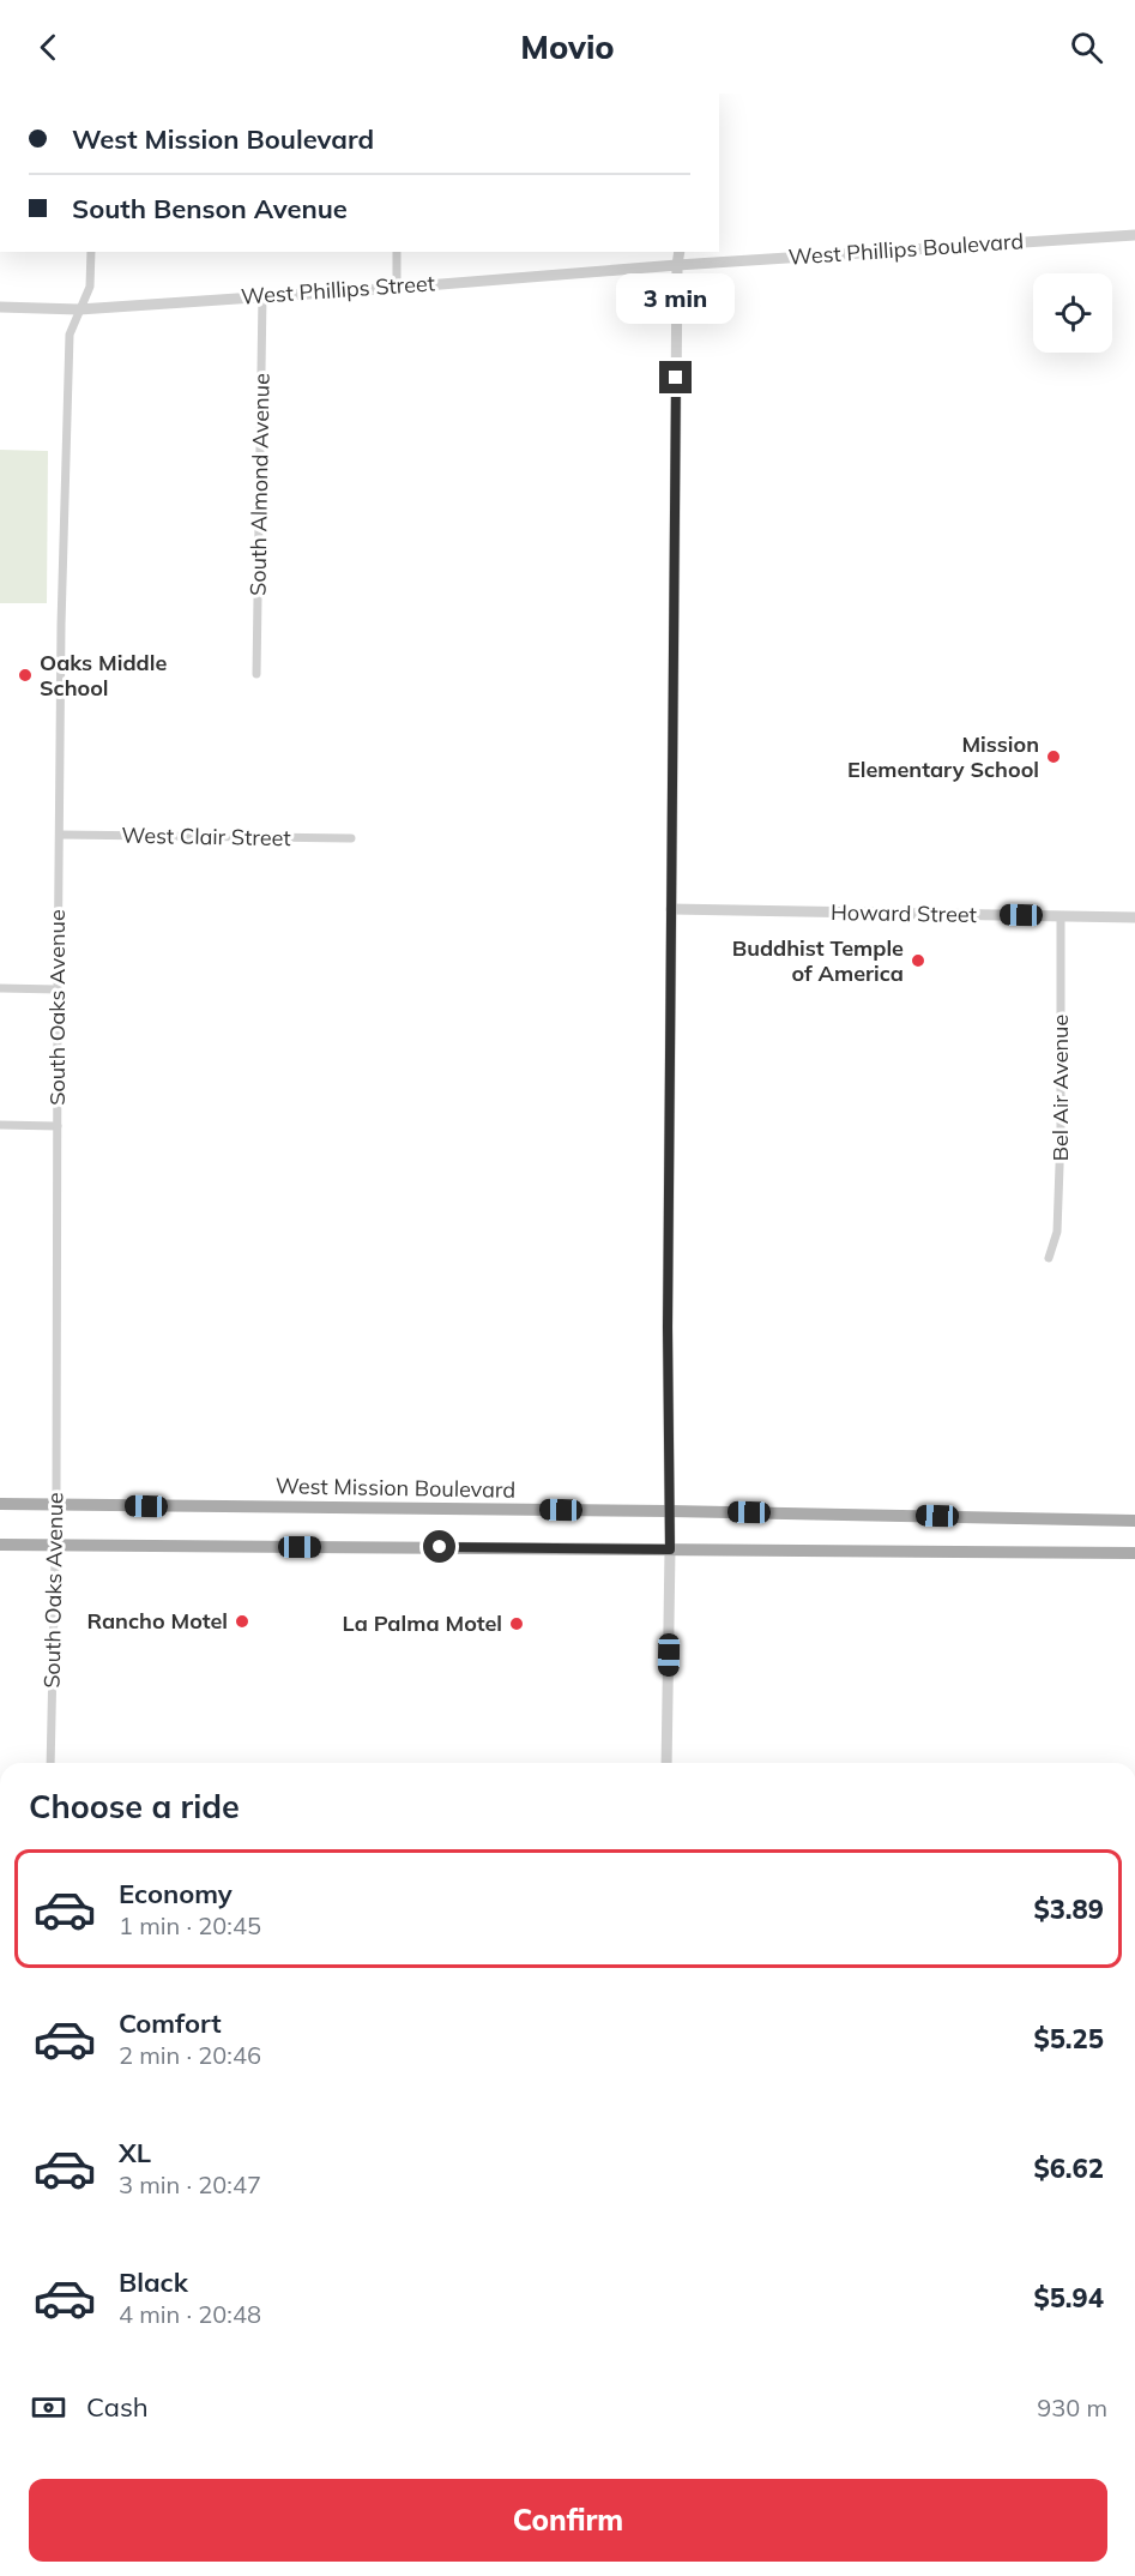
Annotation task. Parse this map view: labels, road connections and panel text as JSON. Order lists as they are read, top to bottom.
{
  "streets": {
    "main road": ["West Mission Boulevard"],
    "street": [
      "West Phillips Boulevard",
      "West Phillips Street",
      "South Almond Avenue",
      "West Clair Street",
      "Howard Street",
      "South Oaks Avenue",
      "Bel Air Avenue"
    ]
  },
  "crossings": [
    ["West Phillips Boulevard", "West Phillips Street"],
    ["West Phillips Street", "South Almond Avenue"],
    ["West Phillips Street", "South Oaks Avenue"],
    ["West Clair Street", "South Oaks Avenue"],
    ["Howard Street", "Bel Air Avenue"],
    ["South Oaks Avenue", "West Mission Boulevard"]
  ],
  "places": [
    "Oaks Middle School",
    "Mission Elementary School",
    "Buddhist Temple of America",
    "Rancho Motel",
    "La Palma Motel"
  ],
  "page": {
    "header": "Movio",
    "banner": ["West Mission Boulevard", "South Benson Avenue"],
    "bubble": "3 min",
    "heading": "Choose a ride",
    "list": [
      {
        "name": "Economy",
        "note": "1 min · 20:45",
        "value": "$3.89"
      },
      {
        "name": "Comfort",
        "note": "2 min · 20:46",
        "value": "$5.25"
      },
      {
        "name": "XL",
        "note": "3 min · 20:47",
        "value": "$6.62"
      },
      {
        "name": "Black",
        "note": "4 min · 20:48",
        "value": "$5.94"
      }
    ],
    "pay": ["Cash", "930 m"],
    "buttons": "Confirm"
  }
}
